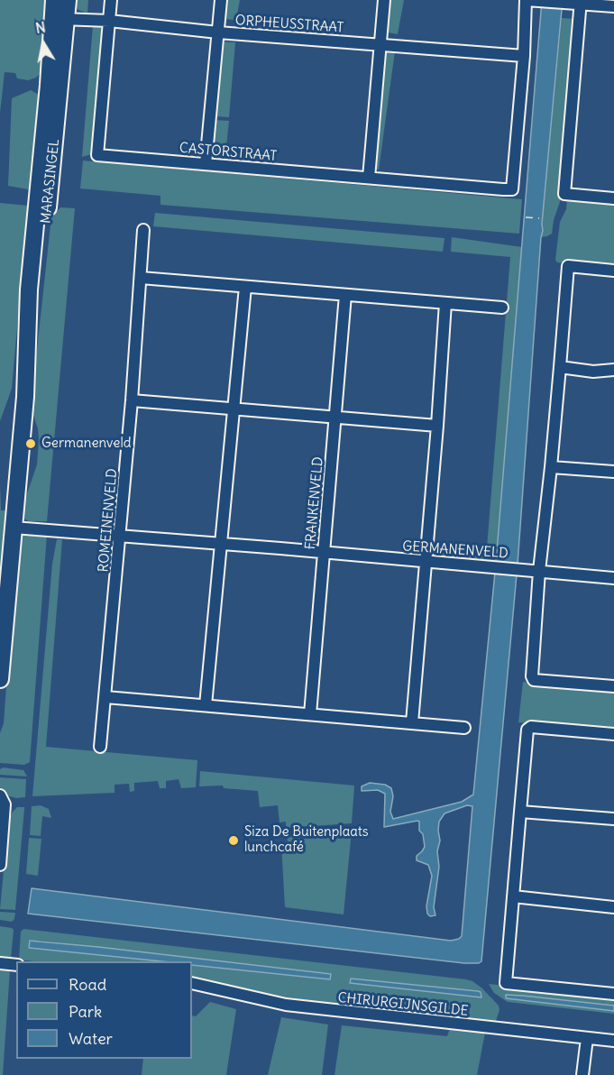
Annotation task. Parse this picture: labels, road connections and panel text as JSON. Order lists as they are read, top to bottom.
{
  "streets": {
    "street": [
      "ORPHEUSSTRAAT",
      "CASTORSTRAAT",
      "MARASINGEL",
      "FRANKENVELD",
      "ROMEINENVELD",
      "GERMANENVELD",
      "CHIRURGIJNSGILDE"
    ]
  },
  "crossings": [
    ["ORPHEUSSTRAAT", "CASTORSTRAAT"],
    ["ORPHEUSSTRAAT", "MARASINGEL"],
    ["MARASINGEL", "GERMANENVELD"],
    ["FRANKENVELD", "GERMANENVELD"],
    ["ROMEINENVELD", "GERMANENVELD"]
  ],
  "places": ["Germanenveld", "Siza De Buitenplaats lunchcafé"],
  "legend": ["Road", "Park", "Water"],
  "north": "top"
}
